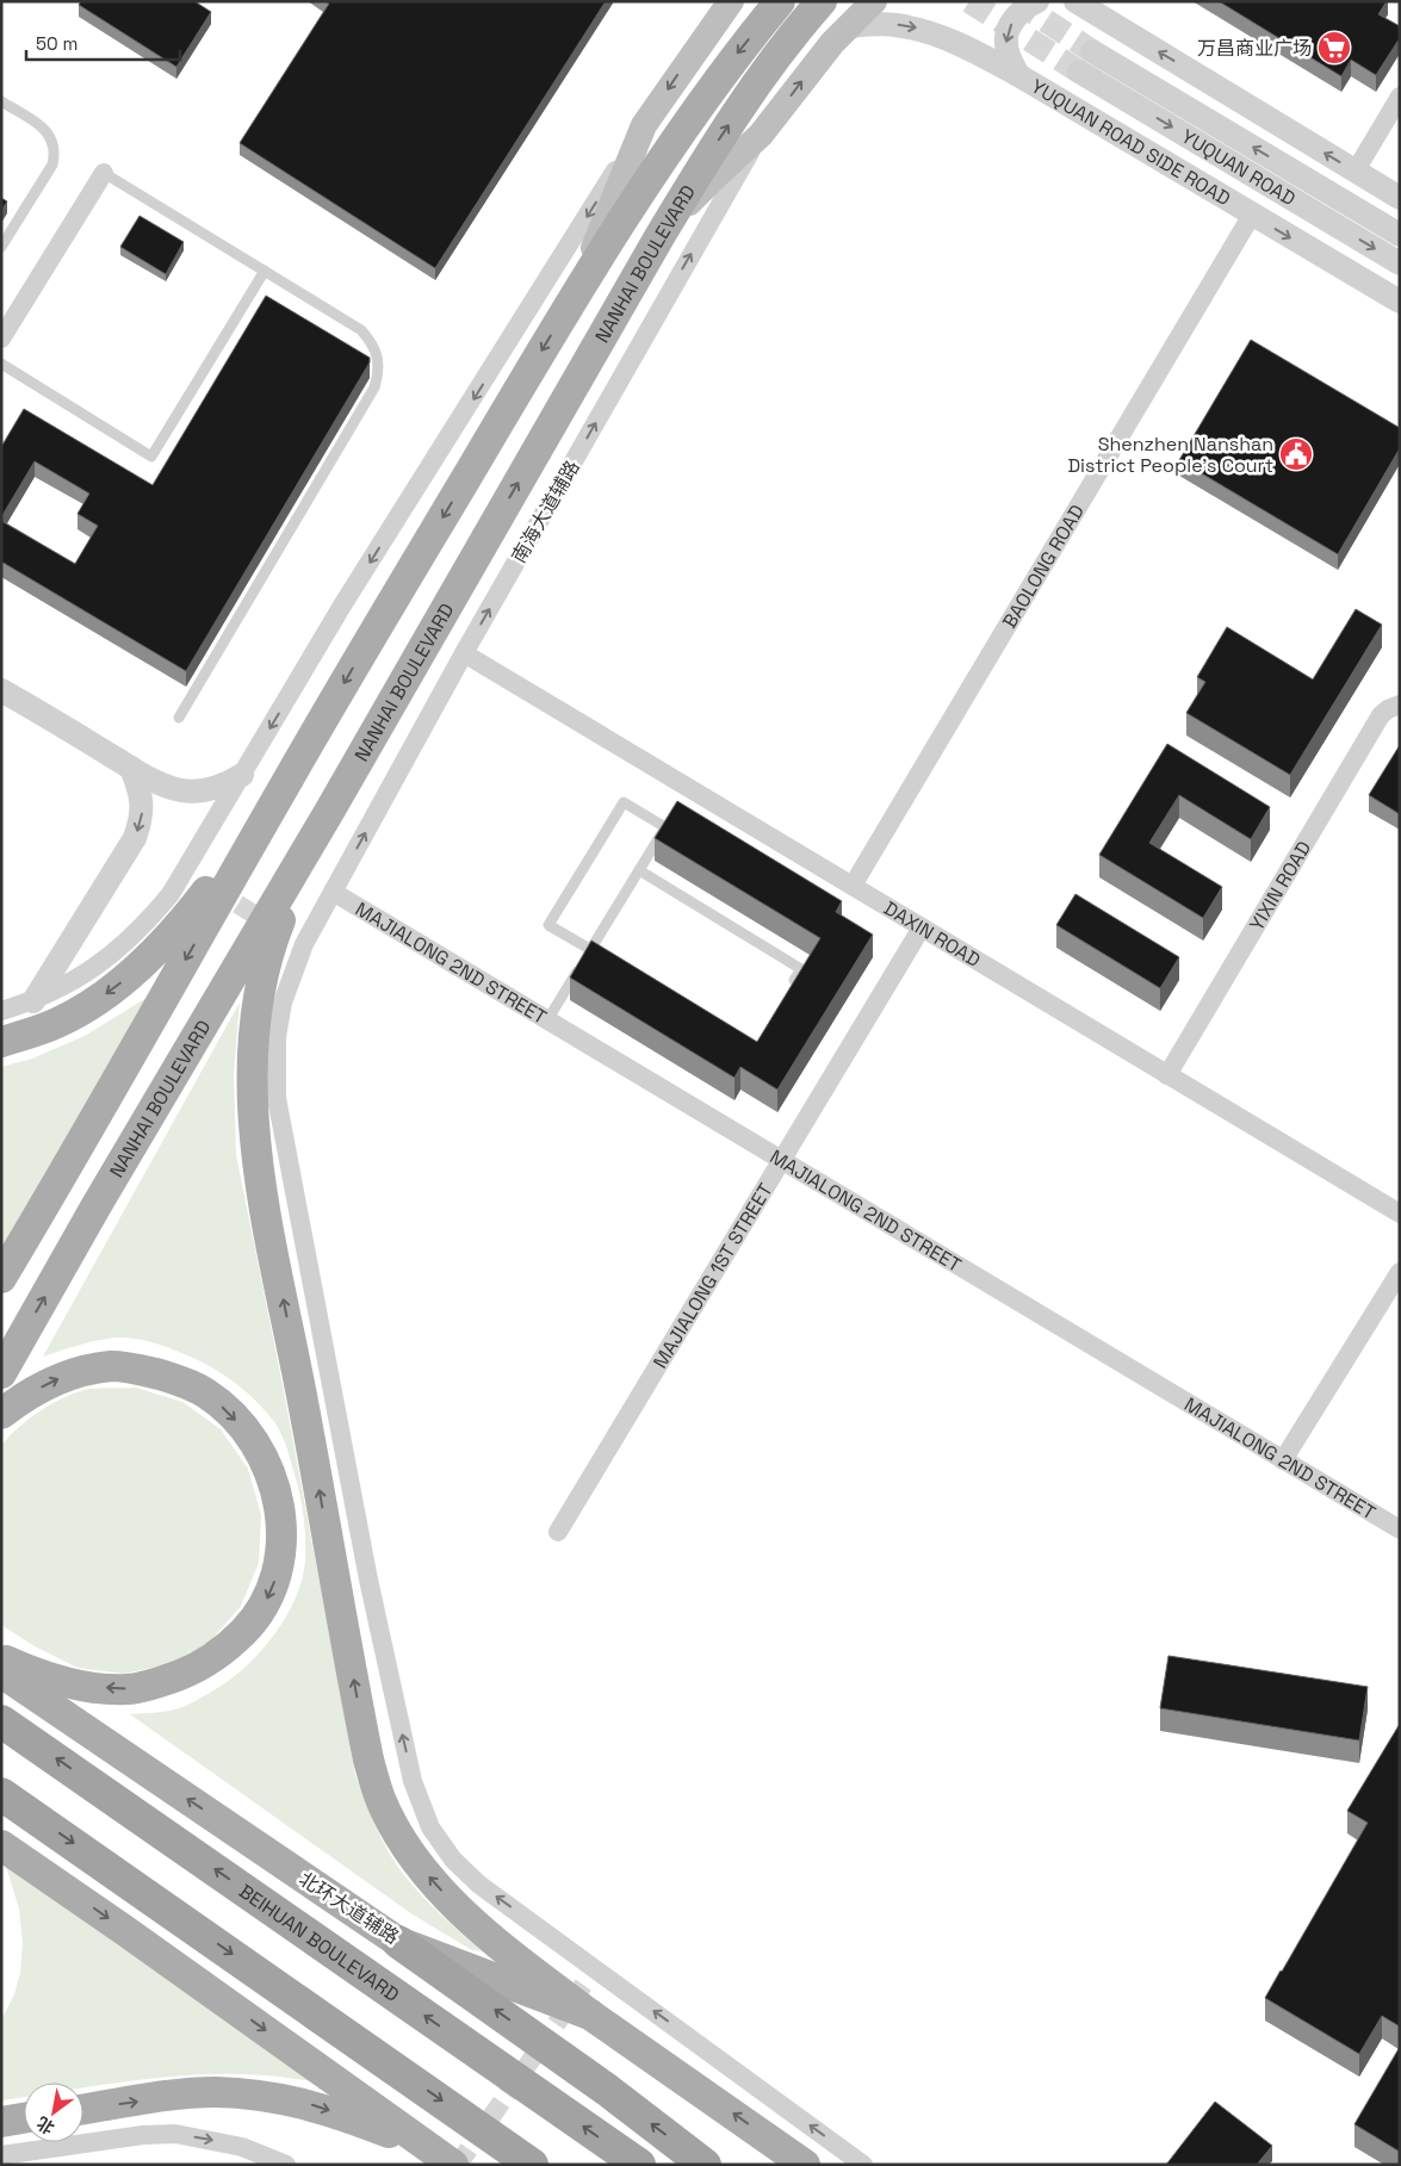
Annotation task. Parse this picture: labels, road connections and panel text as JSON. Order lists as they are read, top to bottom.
{
  "streets": {
    "highway": ["BEIHUAN BOULEVARD"],
    "main road": ["NANHAI BOULEVARD", "北环大道辅路"],
    "street": [
      "YUQUAN ROAD SIDE ROAD",
      "YUQUAN ROAD",
      "南海大道辅路",
      "BAOLONG ROAD",
      "YIXIN ROAD",
      "DAXIN ROAD",
      "MAJIALONG 2ND STREET",
      "MAJIALONG 1ST STREET"
    ]
  },
  "crossings": [
    ["YUQUAN ROAD SIDE ROAD", "BAOLONG ROAD"],
    ["南海大道辅路", "DAXIN ROAD"],
    ["南海大道辅路", "MAJIALONG 2ND STREET"],
    ["BAOLONG ROAD", "DAXIN ROAD"],
    ["YIXIN ROAD", "DAXIN ROAD"],
    ["DAXIN ROAD", "MAJIALONG 1ST STREET"],
    ["MAJIALONG 2ND STREET", "MAJIALONG 1ST STREET"]
  ],
  "one_way": ["南海大道辅路"],
  "places": {
    "supermarket": ["万昌商业广场"],
    "public building": ["Shenzhen Nanshan District People's Court"]
  },
  "scale_bar": "50 m",
  "north": "bottom left"
}
